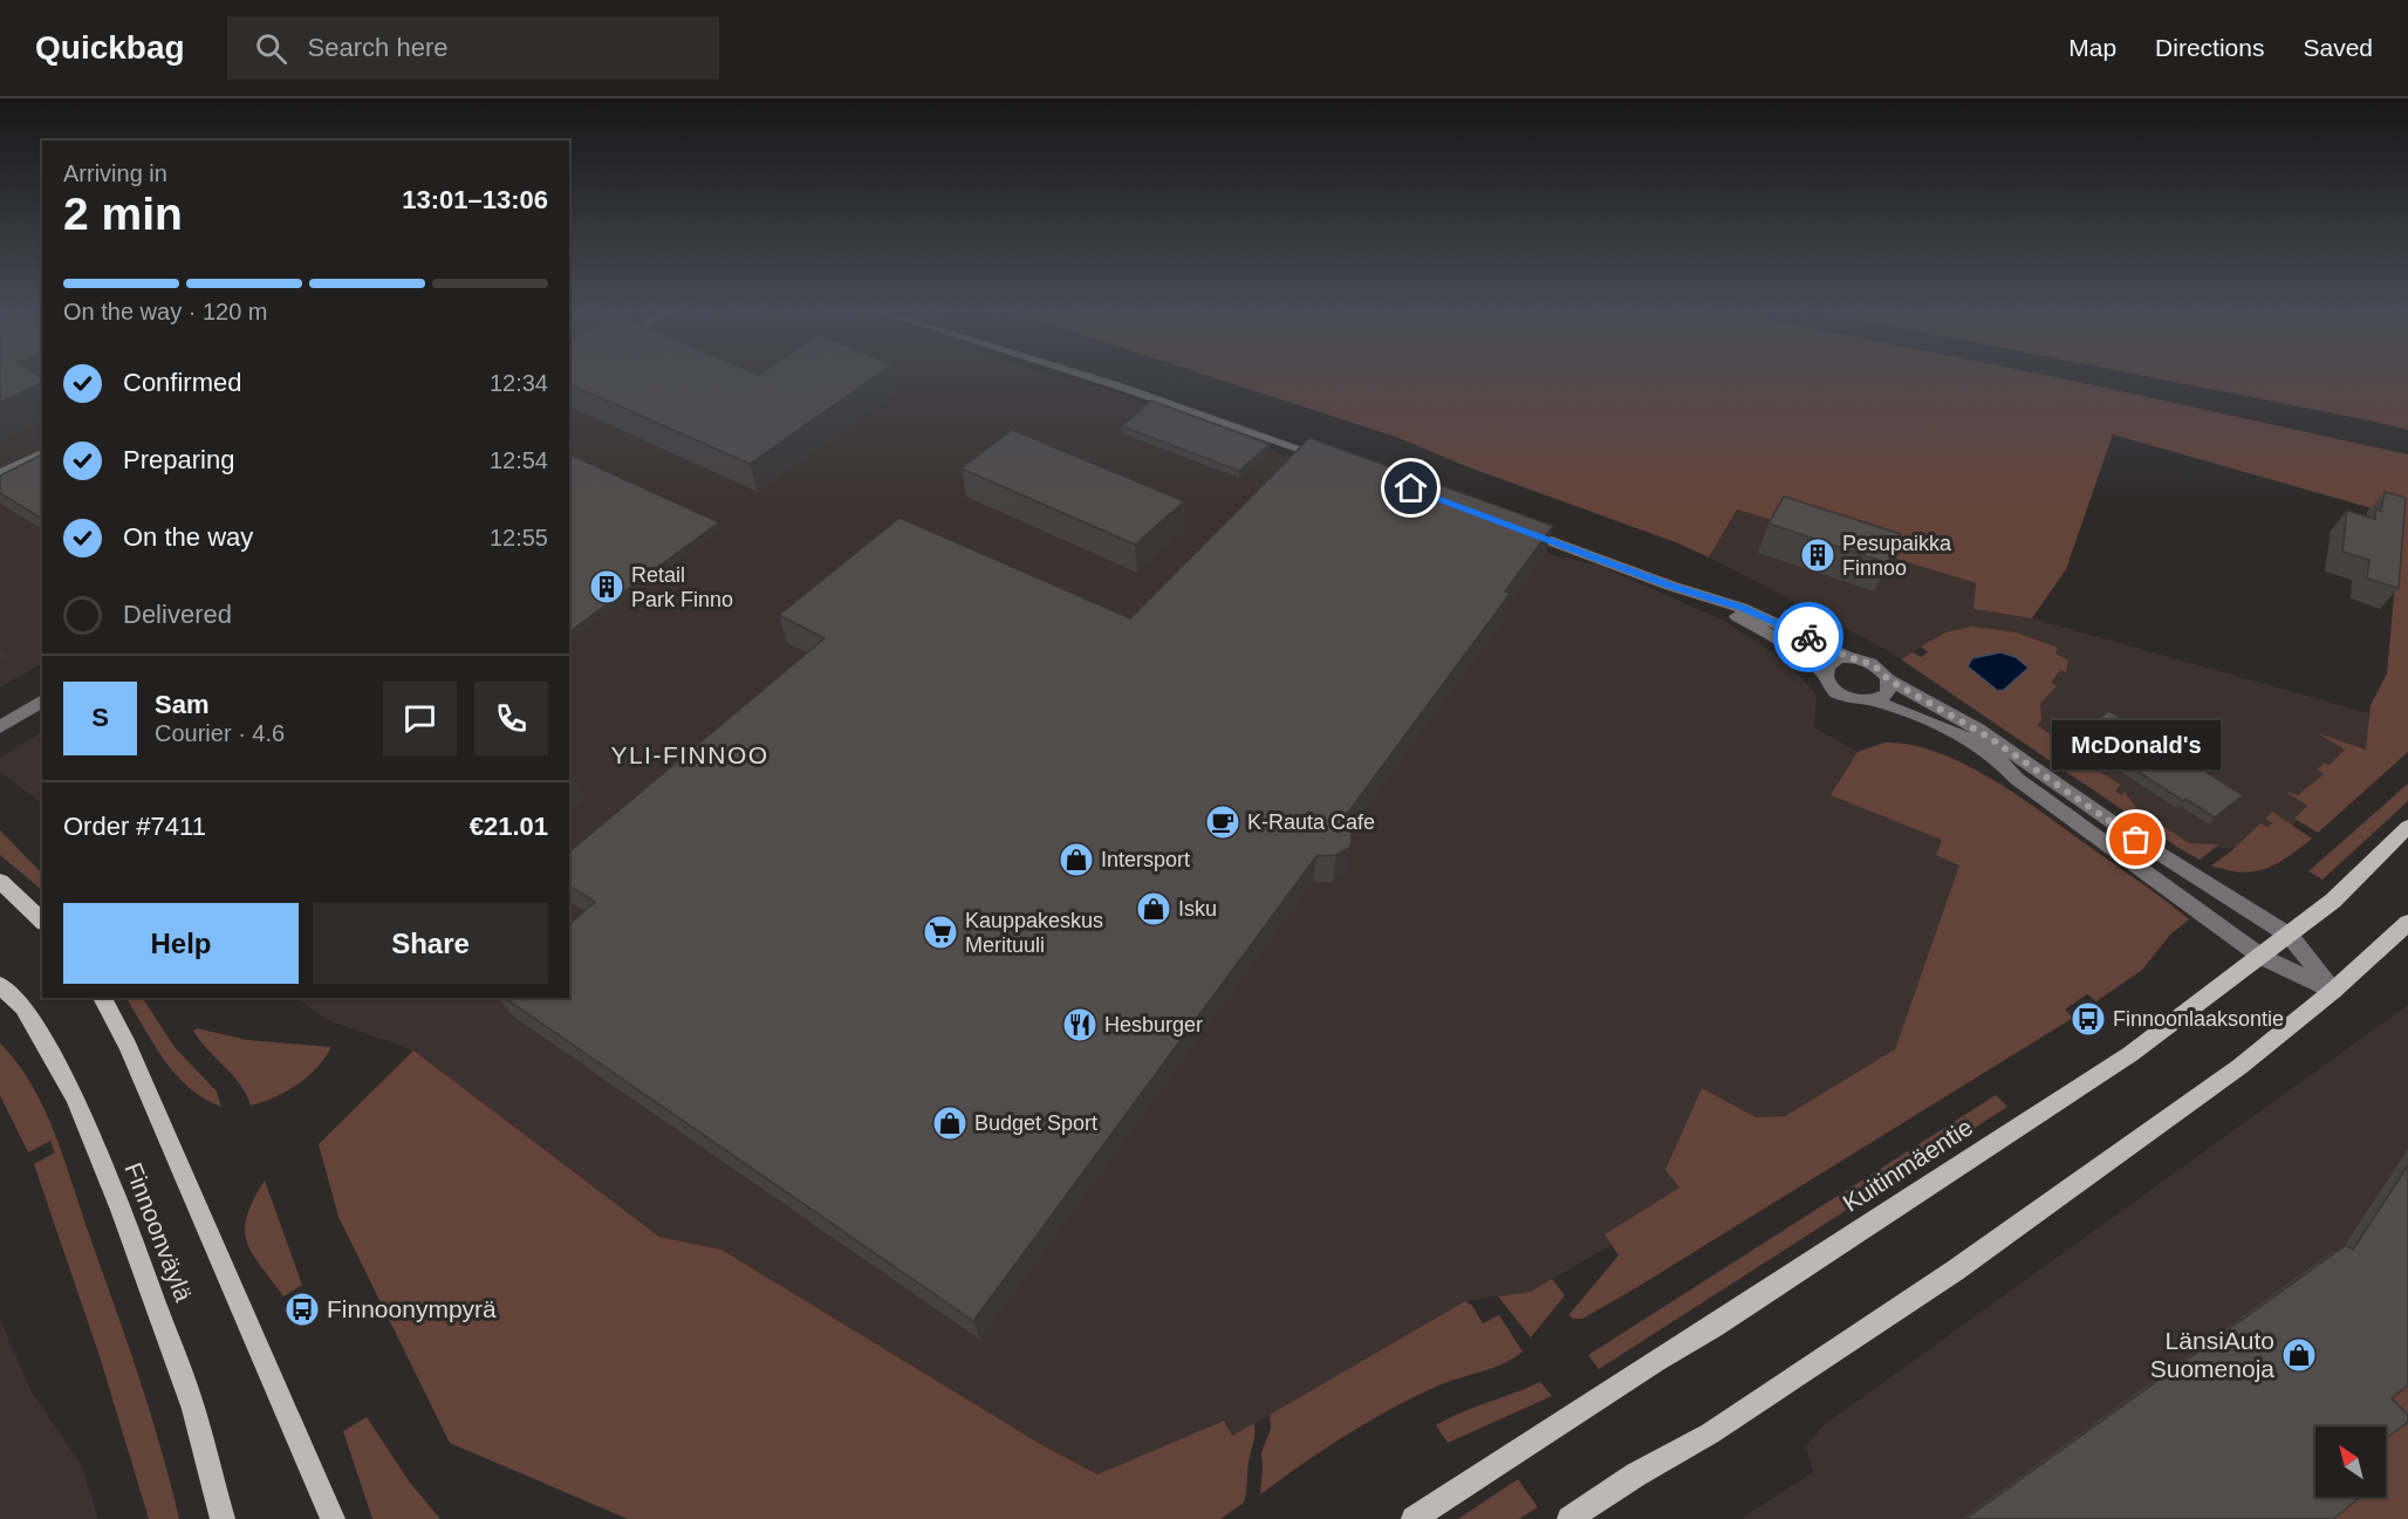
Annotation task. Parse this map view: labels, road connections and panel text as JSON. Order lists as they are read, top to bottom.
{
  "streets": {
    "main road": ["Kuitinmäentie", "Finnoonväylä"]
  },
  "districts": ["YLI-FINNOO"],
  "places": {
    "building": ["Pesupaikka Finnoo", "Retail Park Finno"],
    "cafe": ["K-Rauta Cafe"],
    "other": ["McDonald's"],
    "shop": [
      "Intersport",
      "Isku",
      "Budget Sport",
      "LänsiAuto Suomenoja"
    ],
    "supermarket": ["Kauppakeskus Merituuli"],
    "bus stop": ["Finnoonlaaksontie", "Finnoonympyrä"],
    "restaurant": ["Hesburger"]
  },
  "north": "top left",
  "page": {
    "header": "Quickbag",
    "search": "Search here",
    "nav": ["Map", "Directions", "Saved"],
    "heading": ["2 min", "Arriving in", "13:01–13:06"],
    "panel": [
      "Sam",
      "Courier · 4.6",
      "Order #7411",
      "€21.01"
    ],
    "bar": "On the way · 120 m",
    "list": [
      ["Confirmed", "12:34"],
      ["Preparing", "12:54"],
      ["On the way", "12:55"],
      "Delivered"
    ],
    "round": "S",
    "bubble": "McDonald's",
    "buttons": ["Help", "Share"]
  }
}
